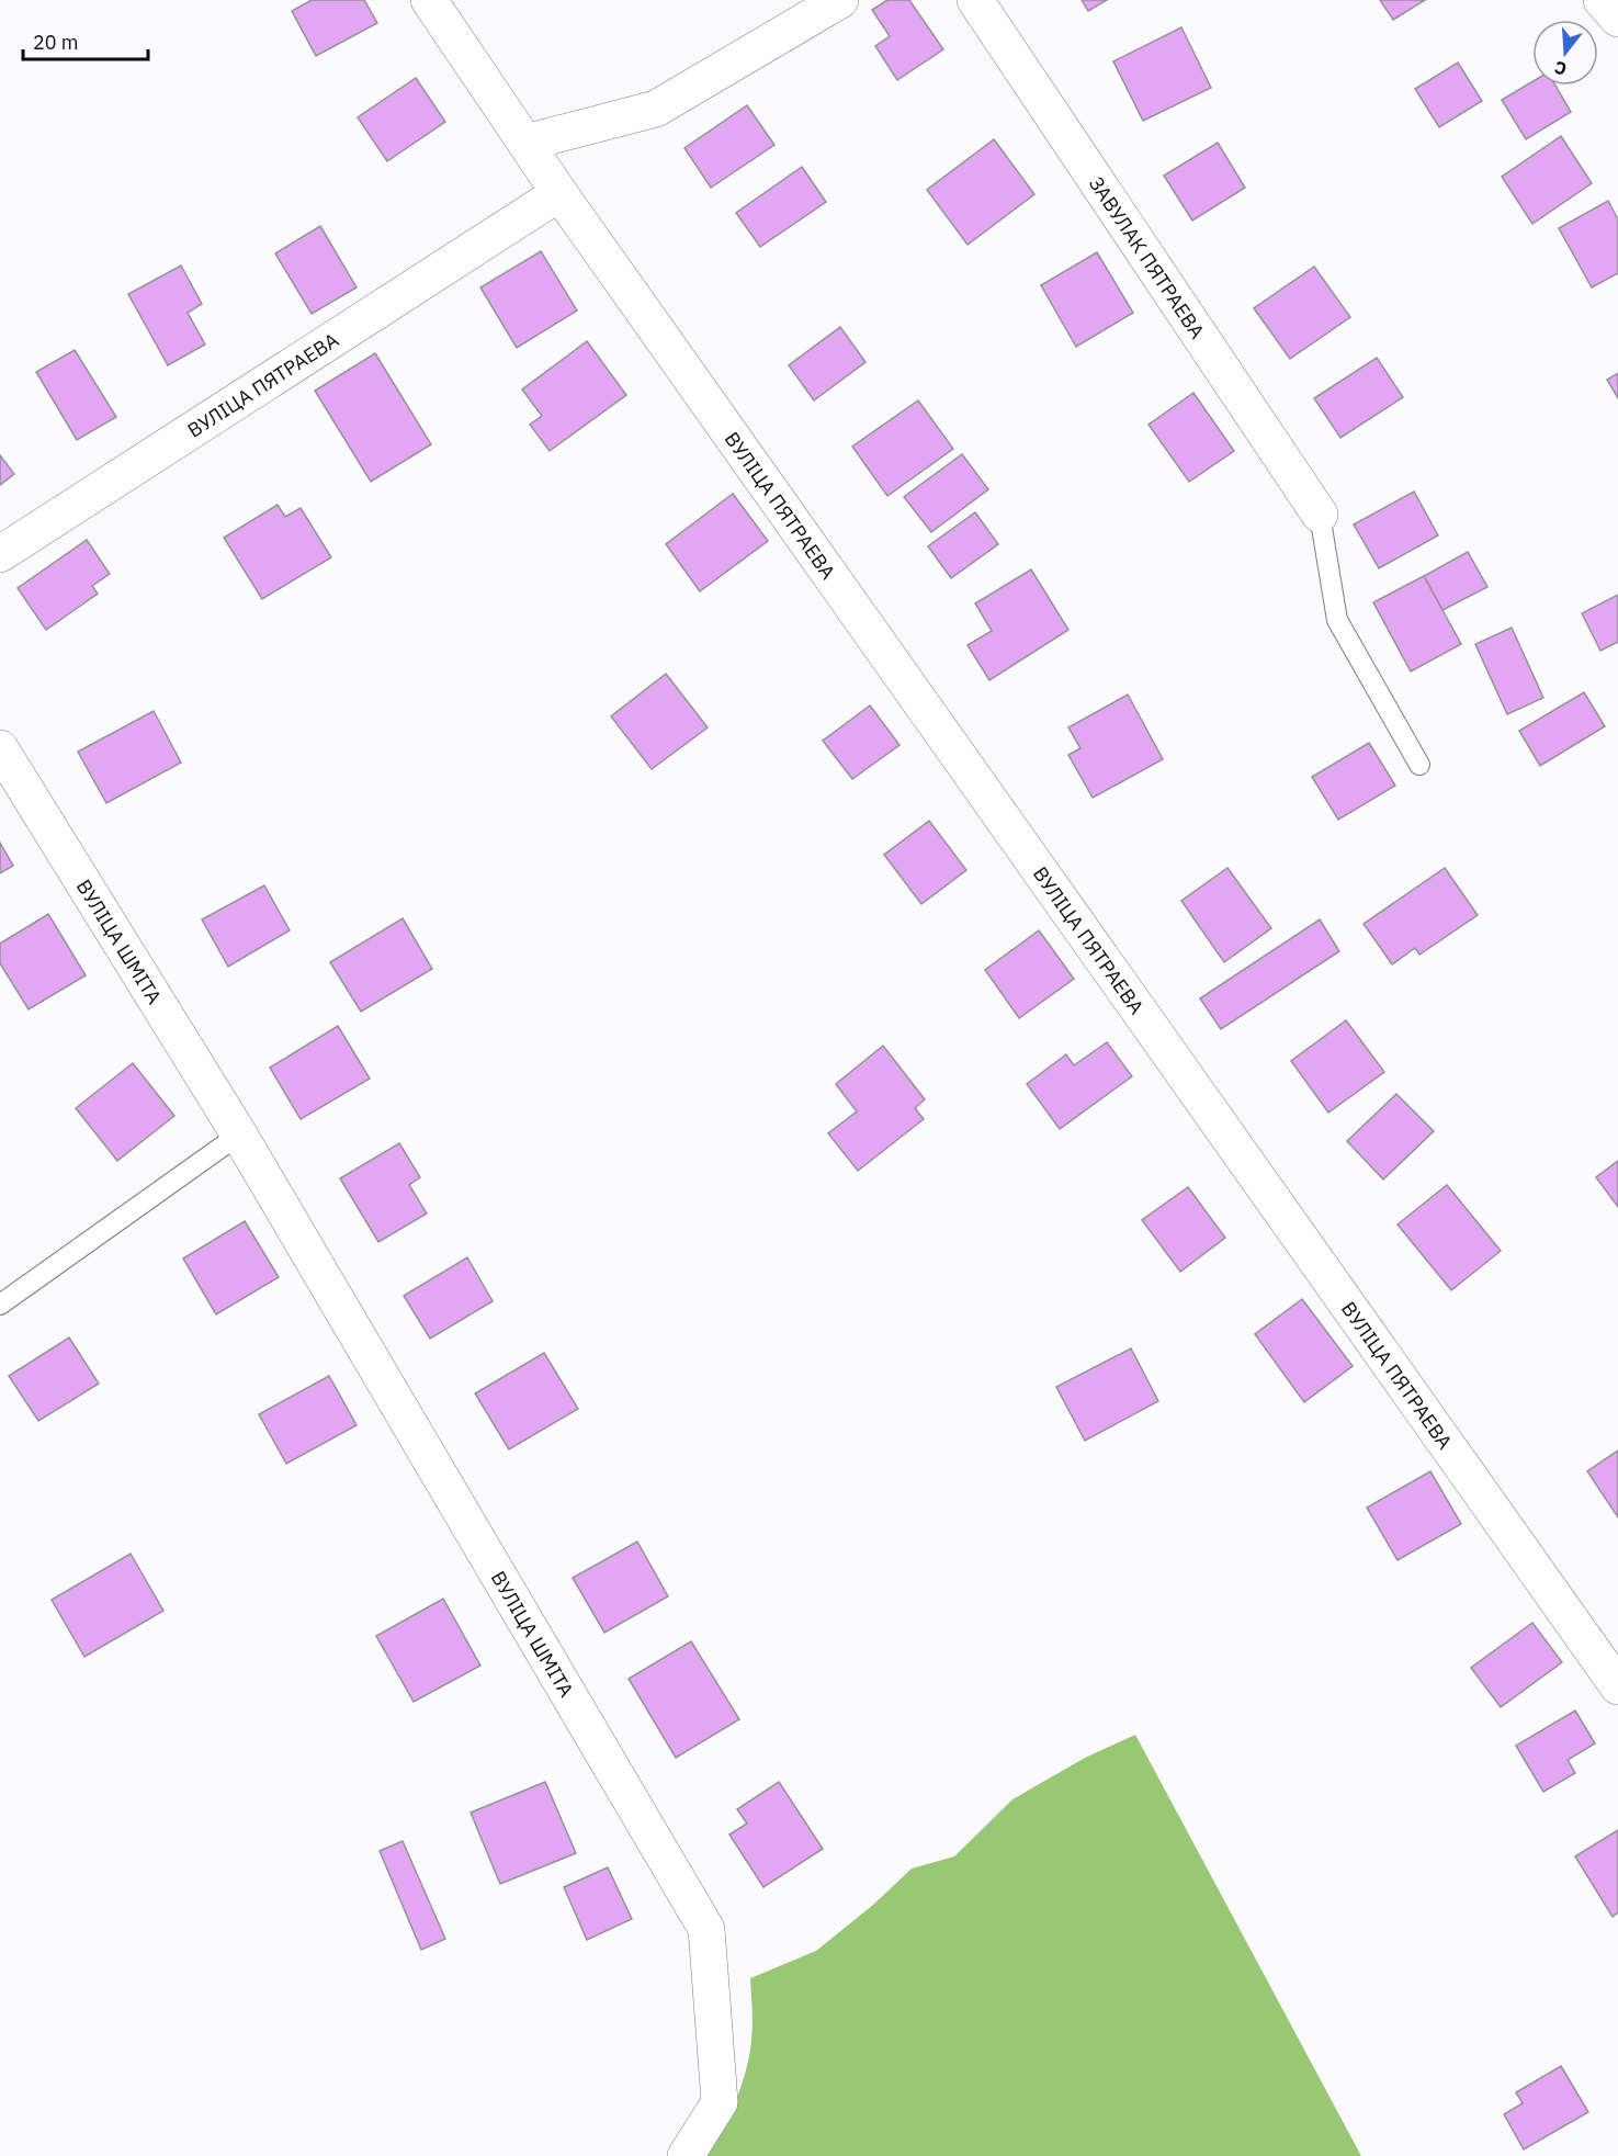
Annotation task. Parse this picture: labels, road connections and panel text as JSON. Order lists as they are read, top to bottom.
{
  "streets": {
    "street": ["ЗАВУЛАК ПЯТРАЕВА", "ВУЛІЦА ПЯТРАЕВА", "ВУЛІЦА ШМІТА"]
  },
  "scale_bar": "20 m",
  "north": "bottom"
}
